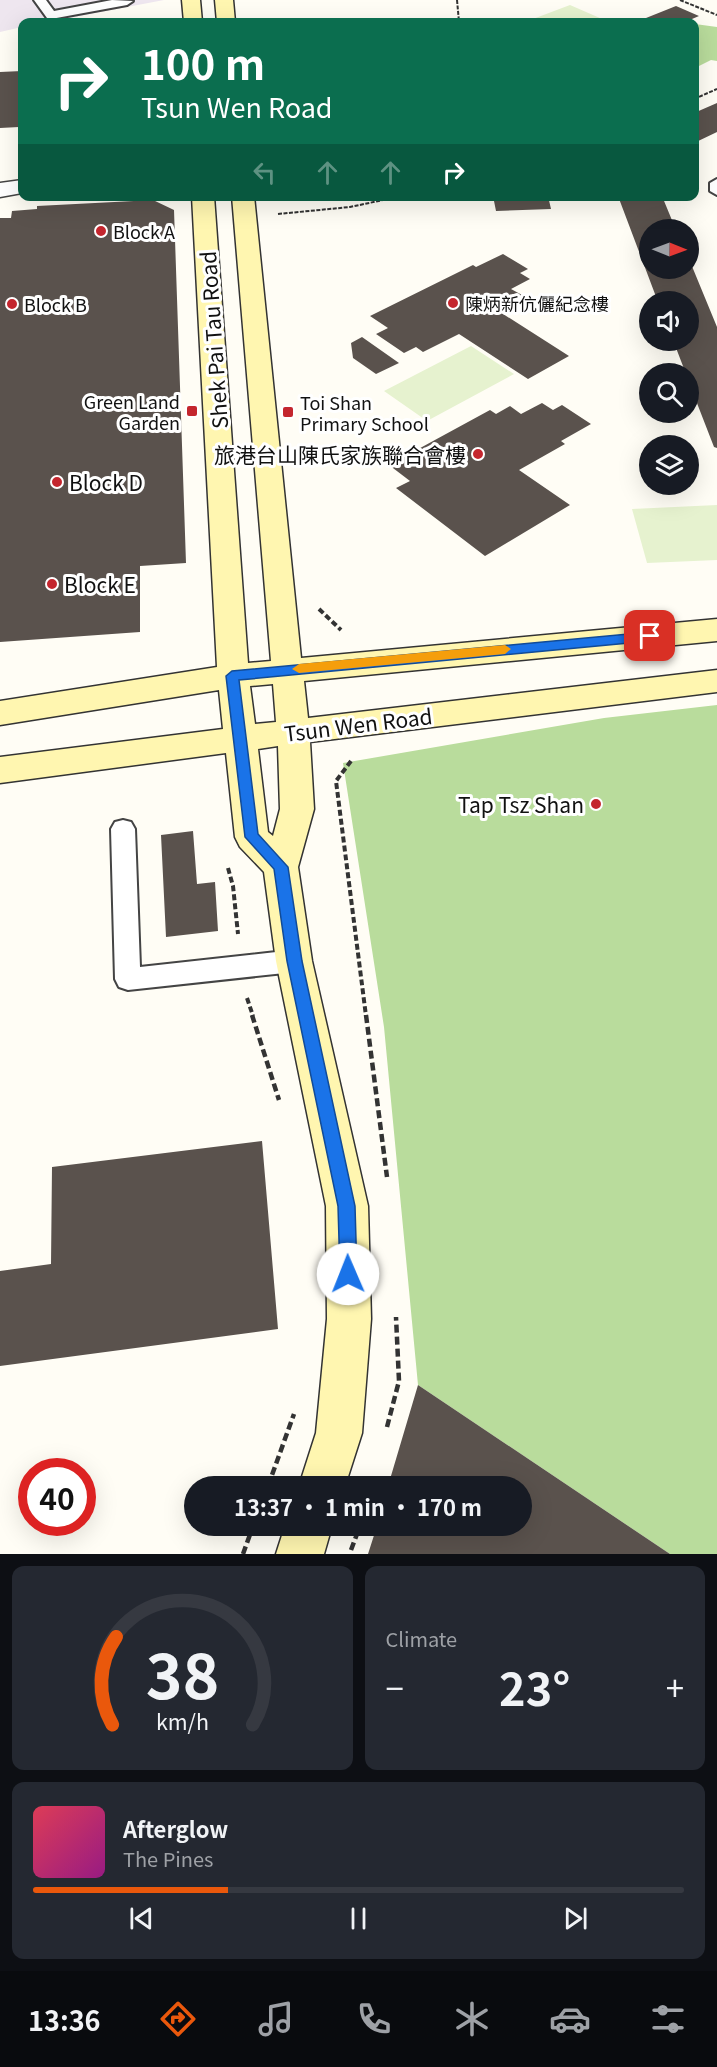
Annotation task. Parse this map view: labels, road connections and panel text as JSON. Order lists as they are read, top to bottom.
{
  "streets": {
    "main road": ["Shek Pai Tau Road", "Tsun Wen Road"]
  },
  "crossings": [
    ["Shek Pai Tau Road", "Tsun Wen Road"]
  ],
  "places": {
    "other": [
      "Block A",
      "陳炳新伉儷紀念樓",
      "Block B",
      "旅港台山陳氏家族聯合會樓",
      "Block D",
      "Block E",
      "Tap Tsz Shan"
    ],
    "transit": ["Green Land Garden", "Toi Shan Primary School"]
  },
  "north": "right",
  "page": {
    "turn": ["100 m", "Tsun Wen Road"],
    "limit": "40",
    "trip": "13:37 · 1 min · 170 m",
    "tile": "Climate",
    "heat": ["−", "23°", "+"],
    "song": ["Afterglow", "The Pines"],
    "tabs": "13:36",
    "gauge": ["38", "km/h"]
  }
}
